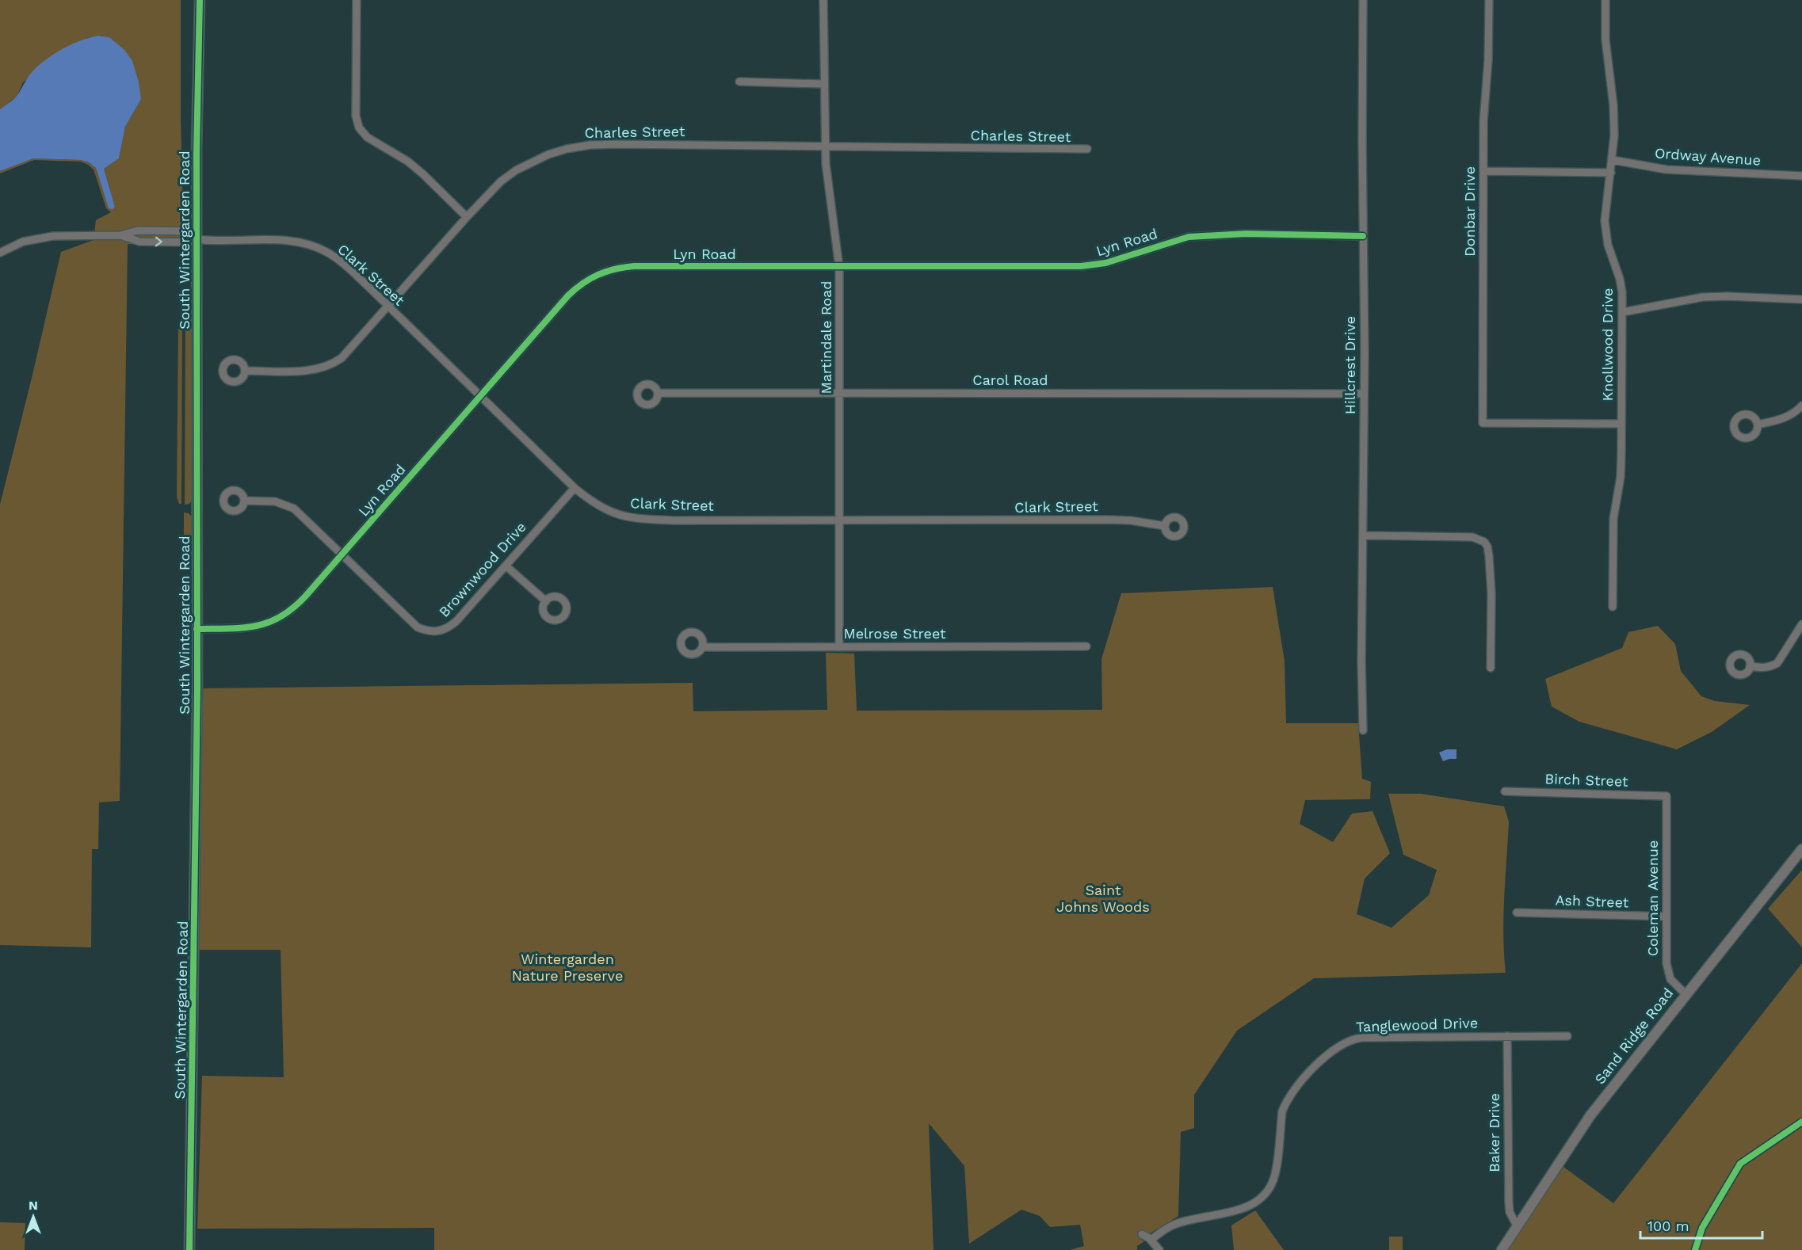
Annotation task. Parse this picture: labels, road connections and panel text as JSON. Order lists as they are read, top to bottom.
{
  "streets": {
    "street": [
      "Charles Street",
      "Ordway Avenue",
      "Donbar Drive",
      "South Wintergarden Road",
      "Lyn Road",
      "Clark Street",
      "Martindale Road",
      "Knollwood Drive",
      "Hillcrest Drive",
      "Carol Road",
      "Brownwood Drive",
      "Melrose Street",
      "Birch Street",
      "Coleman Avenue",
      "Ash Street",
      "Tanglewood Drive",
      "Sand Ridge Road",
      "Baker Drive"
    ]
  },
  "crossings": [
    ["Charles Street", "Clark Street"],
    ["Charles Street", "Martindale Road"],
    ["Ordway Avenue", "Knollwood Drive"],
    ["Donbar Drive", "Knollwood Drive"],
    ["South Wintergarden Road", "Lyn Road"],
    ["South Wintergarden Road", "Clark Street"],
    ["Lyn Road", "Clark Street"],
    ["Lyn Road", "Martindale Road"],
    ["Lyn Road", "Hillcrest Drive"],
    ["Lyn Road", "Brownwood Drive"],
    ["Clark Street", "Martindale Road"],
    ["Clark Street", "Brownwood Drive"],
    ["Martindale Road", "Carol Road"],
    ["Martindale Road", "Melrose Street"],
    ["Hillcrest Drive", "Carol Road"],
    ["Birch Street", "Coleman Avenue"],
    ["Coleman Avenue", "Ash Street"],
    ["Coleman Avenue", "Sand Ridge Road"],
    ["Tanglewood Drive", "Baker Drive"],
    ["Sand Ridge Road", "Baker Drive"]
  ],
  "parks": ["Saint Johns Woods", "Wintergarden Nature Preserve"],
  "scale_bar": "100 m",
  "north": "top"
}
